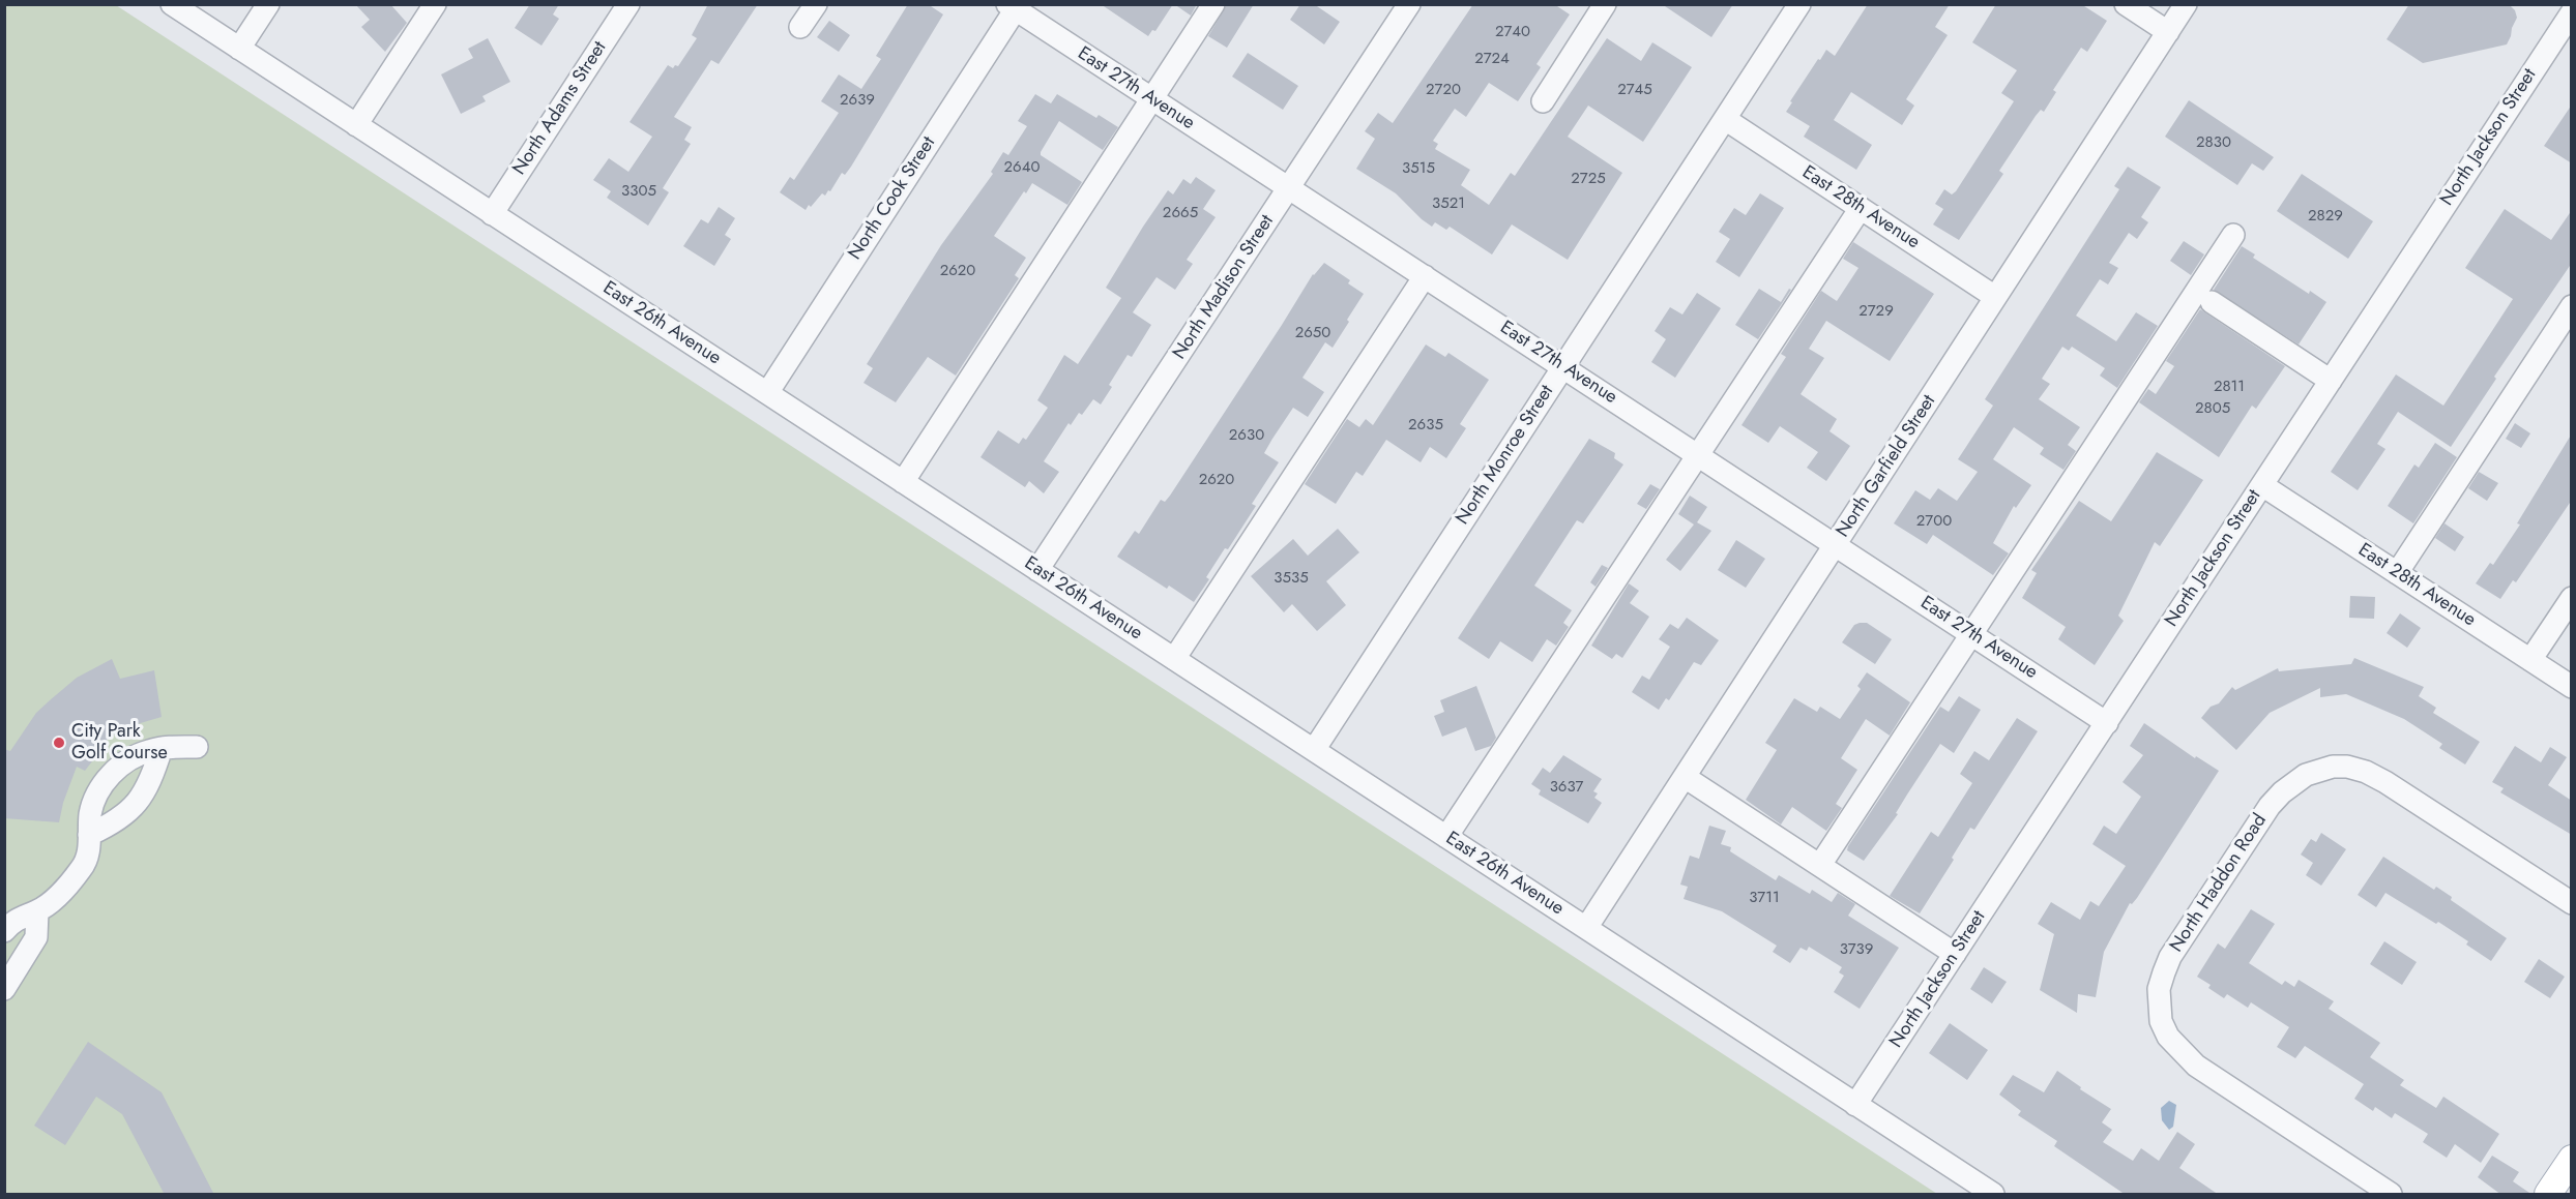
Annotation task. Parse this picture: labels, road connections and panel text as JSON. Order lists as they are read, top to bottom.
{
  "streets": {
    "street": [
      "East 27th Avenue",
      "North Adams Street",
      "North Jackson Street",
      "North Cook Street",
      "East 28th Avenue",
      "North Madison Street",
      "East 26th Avenue",
      "North Monroe Street",
      "North Garfield Street",
      "North Haddon Road"
    ]
  },
  "crossings": [
    ["East 27th Avenue", "North Jackson Street"],
    ["East 27th Avenue", "North Cook Street"],
    ["East 27th Avenue", "North Madison Street"],
    ["East 27th Avenue", "North Monroe Street"],
    ["East 27th Avenue", "North Garfield Street"],
    ["North Adams Street", "East 26th Avenue"],
    ["North Jackson Street", "East 28th Avenue"],
    ["North Jackson Street", "East 26th Avenue"],
    ["North Cook Street", "East 26th Avenue"],
    ["East 28th Avenue", "North Monroe Street"],
    ["East 28th Avenue", "North Garfield Street"],
    ["North Madison Street", "East 26th Avenue"],
    ["East 26th Avenue", "North Monroe Street"],
    ["East 26th Avenue", "North Garfield Street"]
  ],
  "places": ["City Park Golf Course"],
  "house_numbers": [
    "2740",
    "2724",
    "2720",
    "2745",
    "2639",
    "2830",
    "2640",
    "3515",
    "2725",
    "3305",
    "3521",
    "2665",
    "2829",
    "2620",
    "2729",
    "2650",
    "2811",
    "2805",
    "2635",
    "2630",
    "2620",
    "2700",
    "3535",
    "3637",
    "3711",
    "3739"
  ]
}
